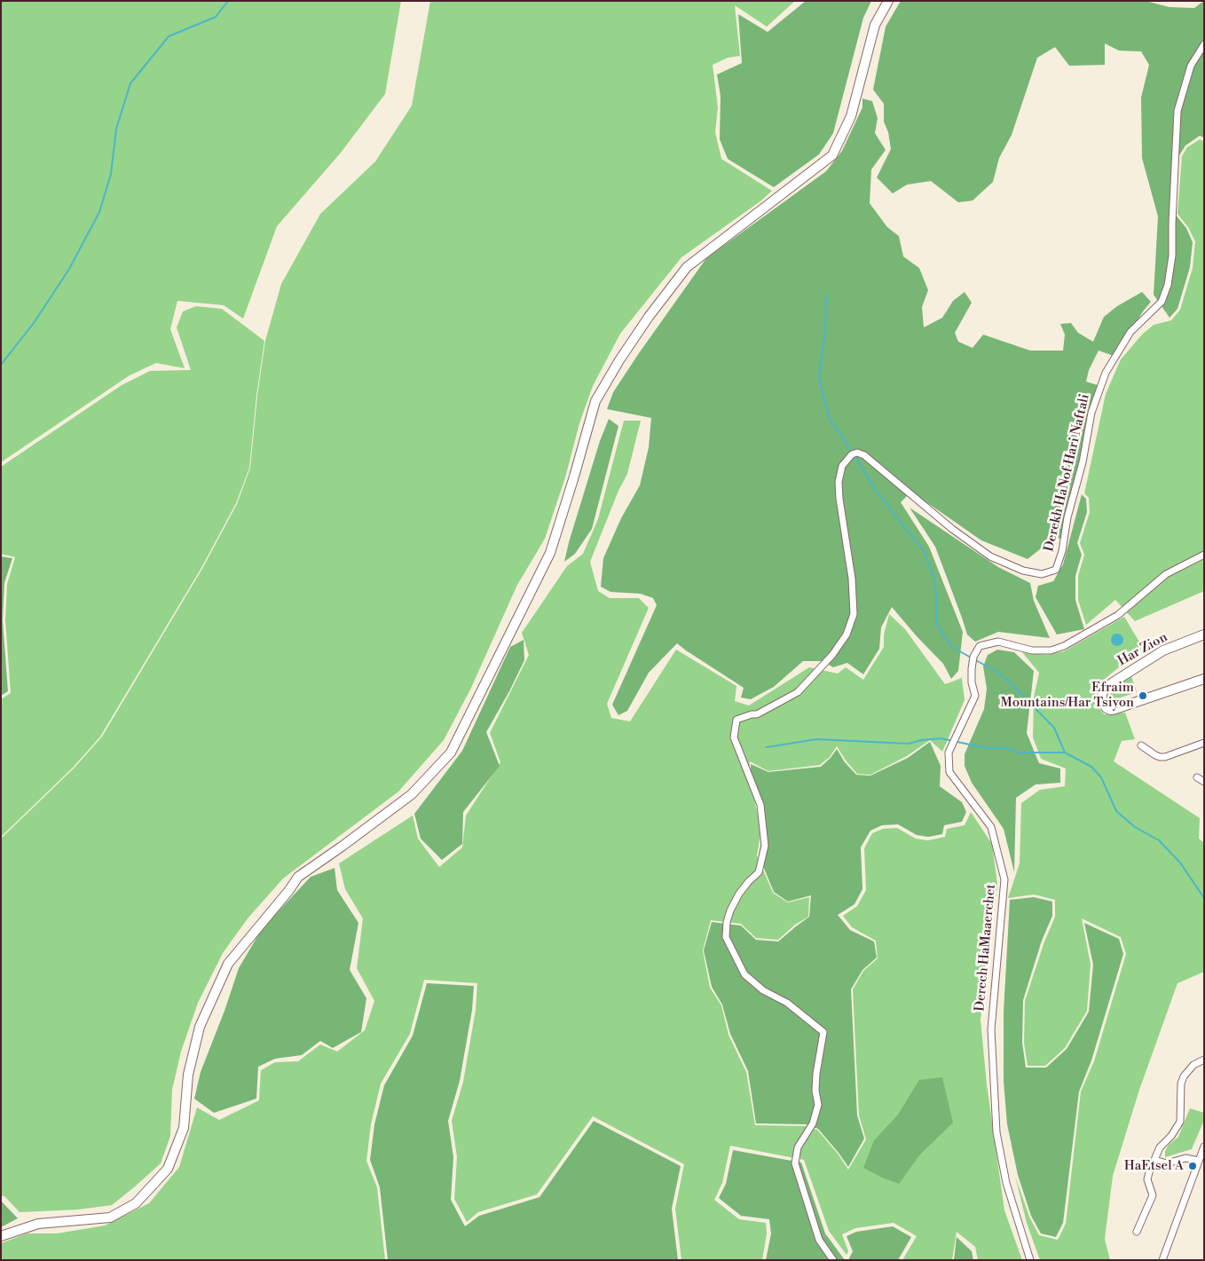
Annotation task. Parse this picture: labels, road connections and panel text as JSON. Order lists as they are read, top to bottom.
{
  "streets": {
    "main road": ["Har Zion"],
    "street": ["Derekh HaNof Hari Naftali", "Derech HaMaaerchet"]
  },
  "places": ["Efraim Mountains/Har Tsiyon", "HaEtsel A"]
}
